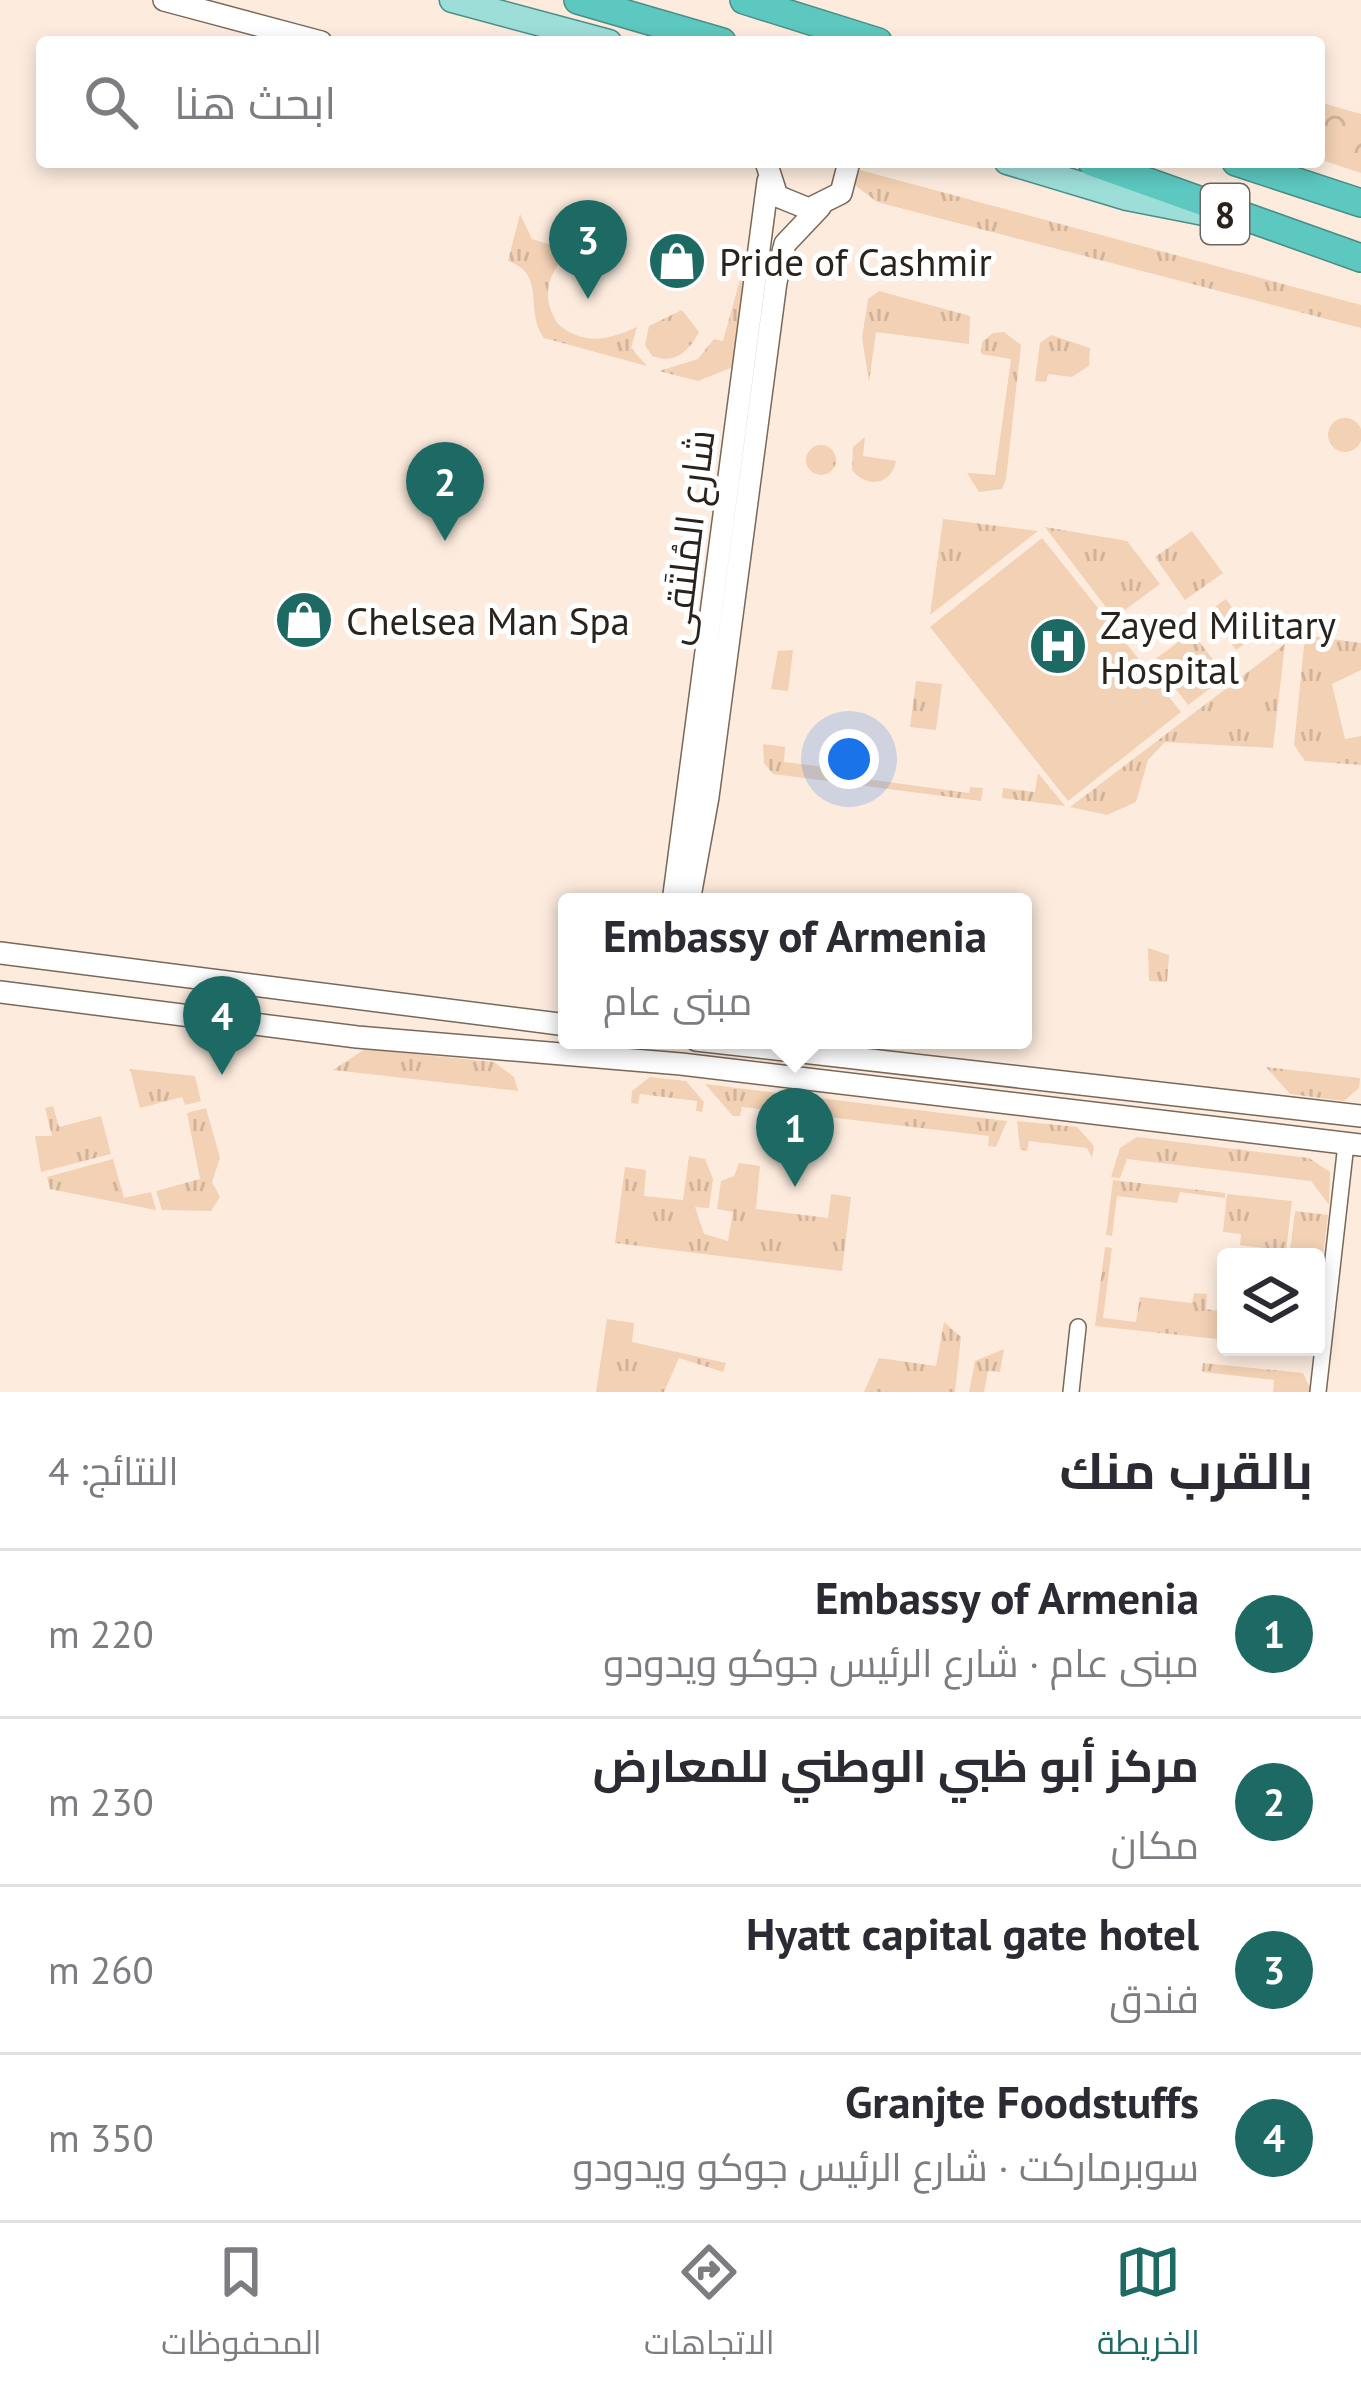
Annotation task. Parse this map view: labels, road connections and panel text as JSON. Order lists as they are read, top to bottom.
{
  "streets": {
    "highway": ["8"],
    "street": ["شارع المُلتَقى"]
  },
  "places": {
    "shop": ["Pride of Cashmir", "Chelsea Man Spa"],
    "hospital": ["Zayed Military Hospital"]
  },
  "page": {
    "search": "ابحث هنا",
    "pins": [
      "3",
      "2",
      "4",
      "1"
    ],
    "popup": ["Embassy of Armenia", "مبنى عام"],
    "heading": ["بالقرب منك", "النتائج: 4"],
    "list": [
      {
        "mark": "1",
        "name": "Embassy of Armenia",
        "note": "مبنى عام · شارع الرئيس جوكو ويدودو",
        "value": "220 m"
      },
      {
        "mark": "2",
        "name": "مركز أبو ظبي الوطني للمعارض",
        "note": "مكان",
        "value": "230 m"
      },
      {
        "mark": "3",
        "name": "Hyatt capital gate hotel",
        "note": "فندق",
        "value": "260 m"
      },
      {
        "mark": "4",
        "name": "Granjte Foodstuffs",
        "note": "سوبرماركت · شارع الرئيس جوكو ويدودو",
        "value": "350 m"
      }
    ],
    "nav": ["الخريطة", "الاتجاهات", "المحفوظات"]
  }
}
